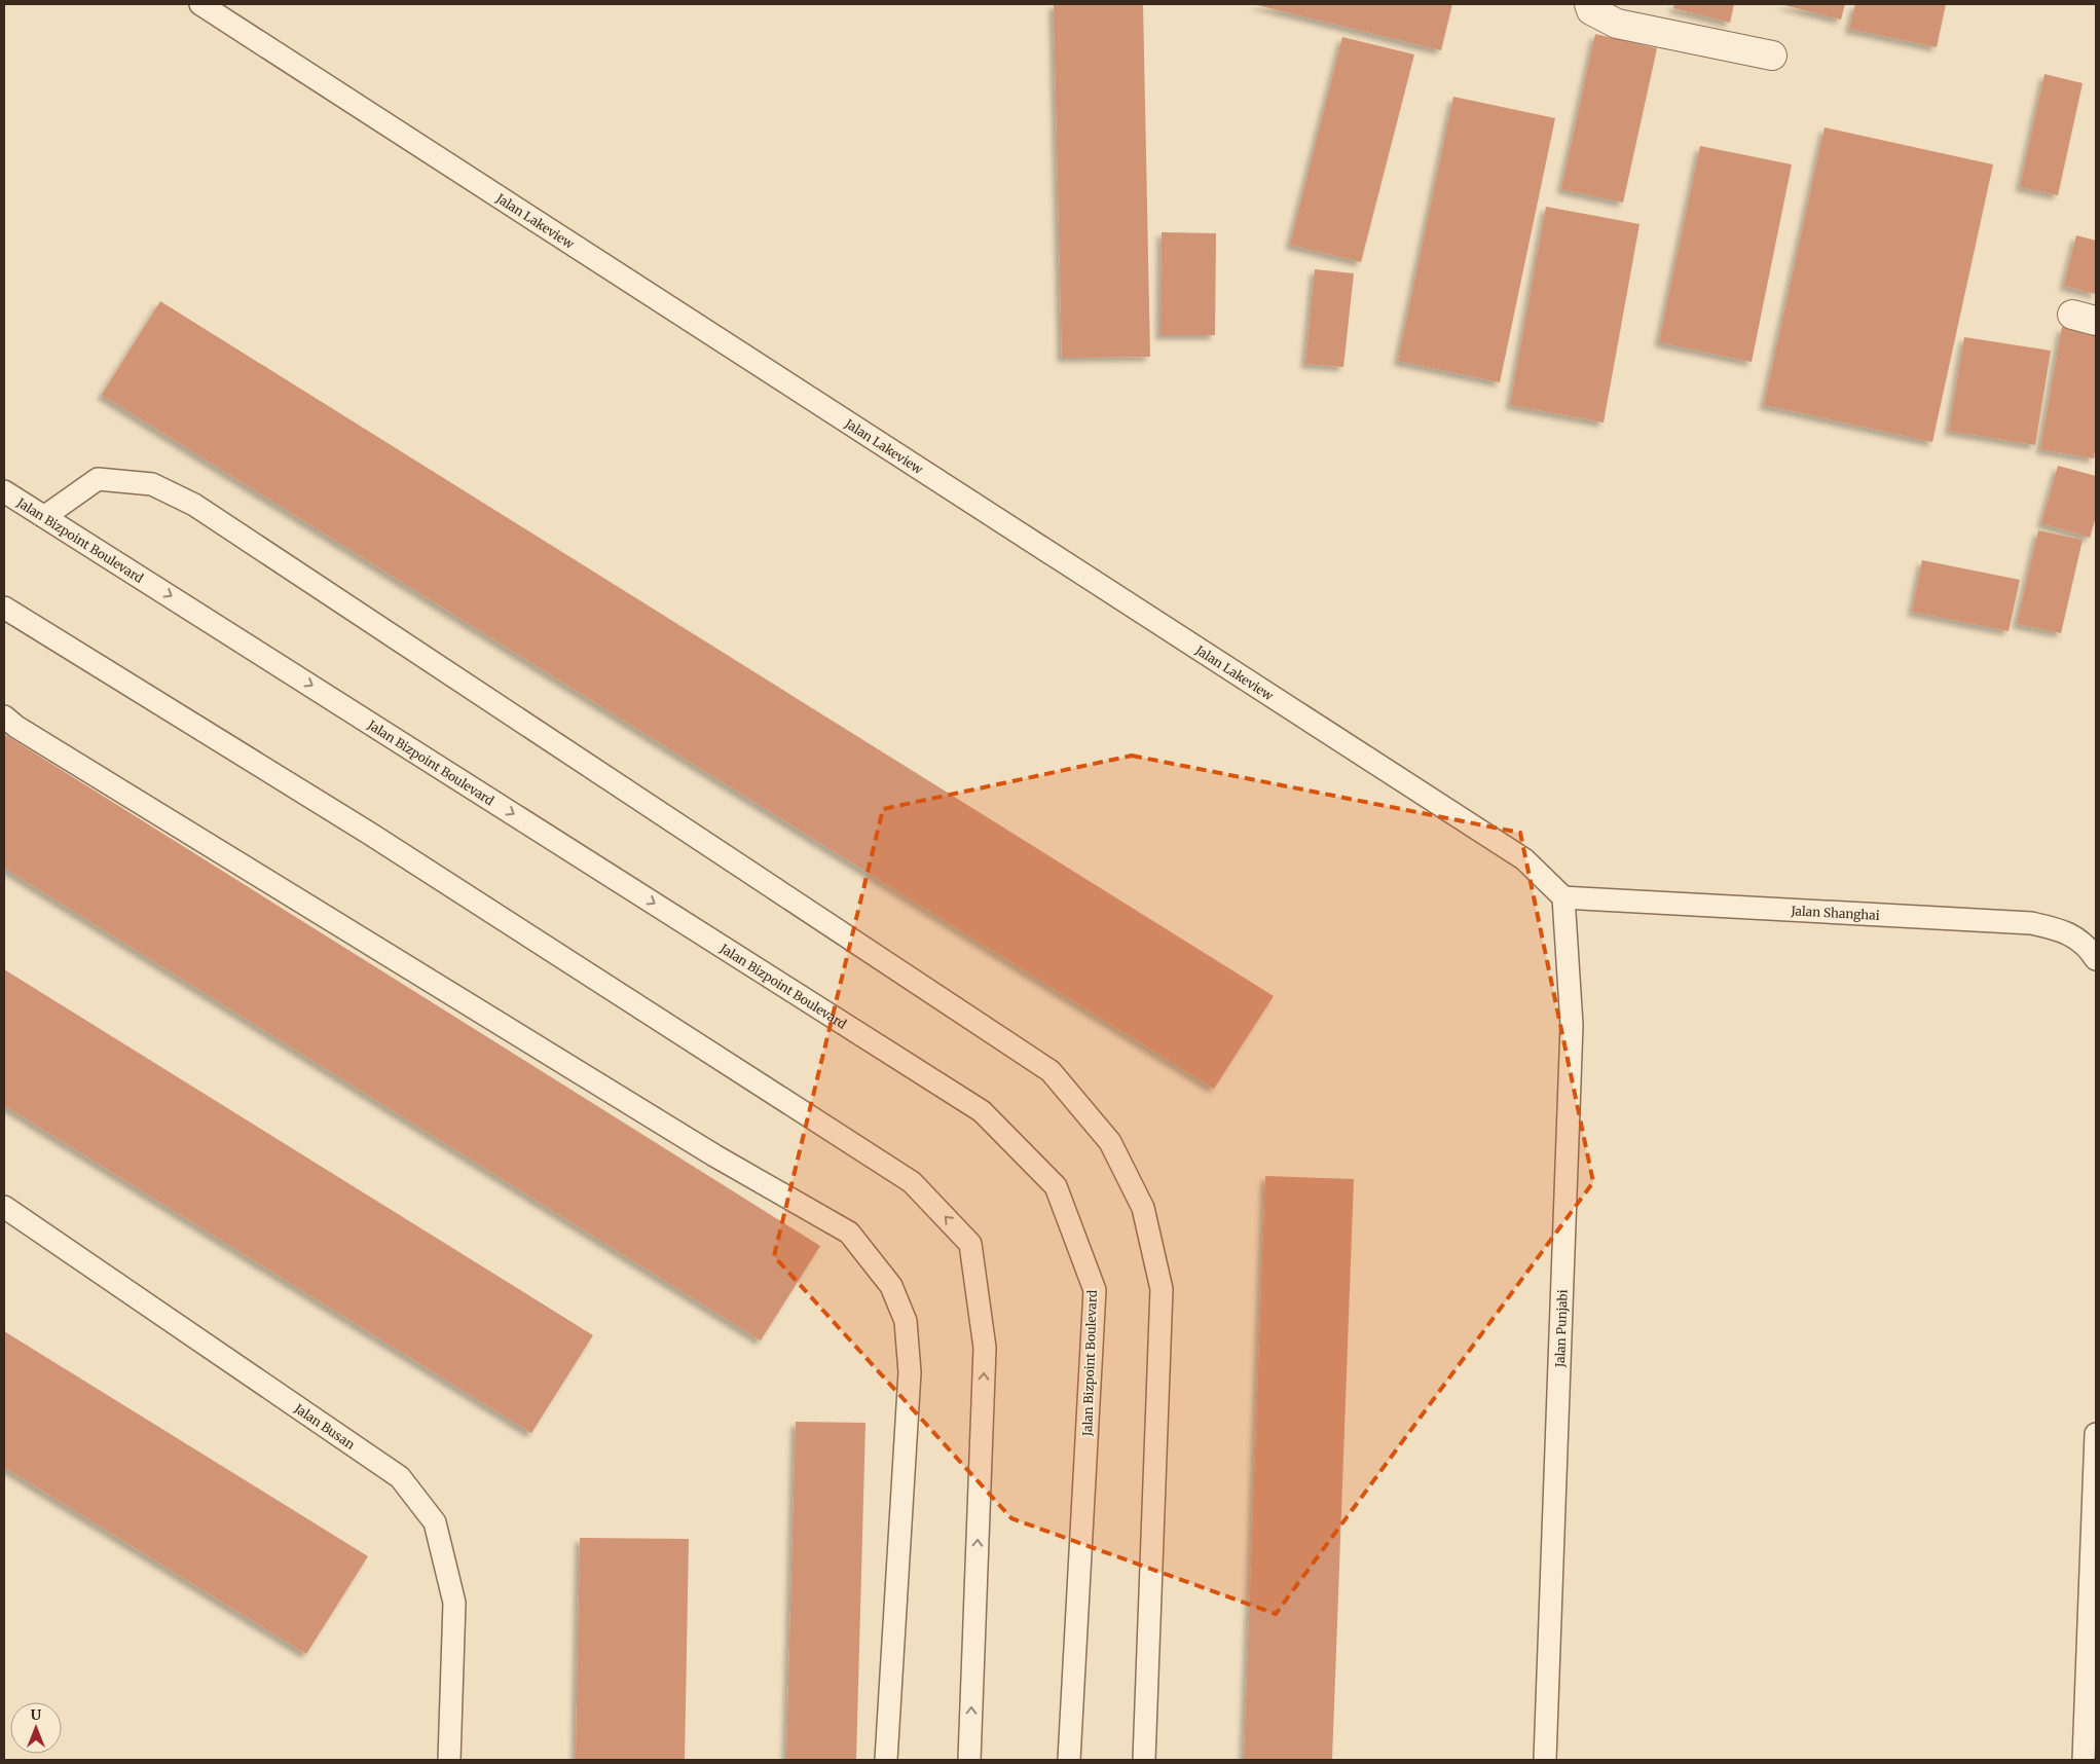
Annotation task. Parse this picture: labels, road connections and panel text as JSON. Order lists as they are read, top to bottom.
{
  "streets": {
    "lane": [
      "Jalan Lakeview",
      "Jalan Bizpoint Boulevard",
      "Jalan Shanghai",
      "Jalan Punjabi",
      "Jalan Busan"
    ]
  },
  "crossings": [
    ["Jalan Lakeview", "Jalan Shanghai"],
    ["Jalan Lakeview", "Jalan Punjabi"],
    ["Jalan Shanghai", "Jalan Punjabi"]
  ],
  "one_way": ["Jalan Bizpoint Boulevard"],
  "north": "top"
}
